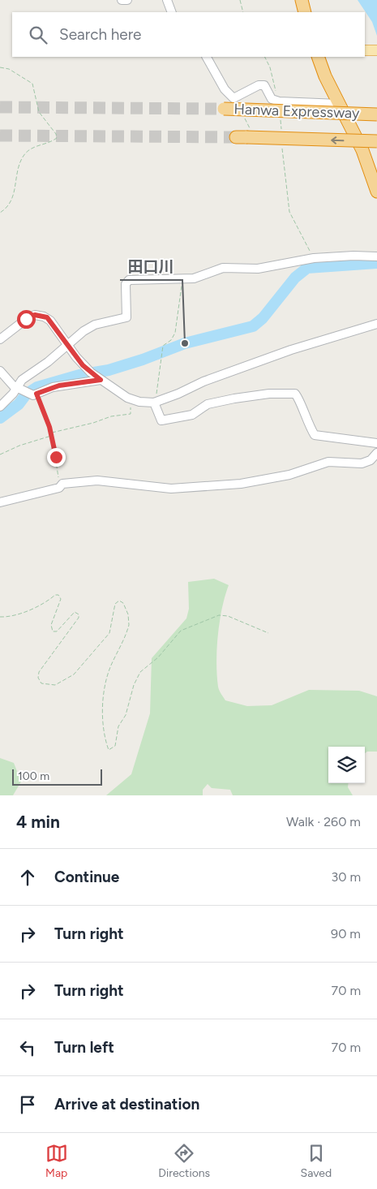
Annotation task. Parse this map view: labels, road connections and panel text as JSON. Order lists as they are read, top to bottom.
{
  "streets": {
    "highway": ["Hanwa Expressway"]
  },
  "places": ["田口川"],
  "scale_bar": "100 m",
  "page": {
    "search": "Search here",
    "scale": "100 m",
    "heading": ["4 min", "Walk · 260 m"],
    "list": [
      ["Continue", "30 m"],
      ["Turn right", "90 m"],
      ["Turn right", "70 m"],
      ["Turn left", "70 m"],
      "Arrive at destination"
    ],
    "nav": ["Map", "Directions", "Saved"]
  }
}
